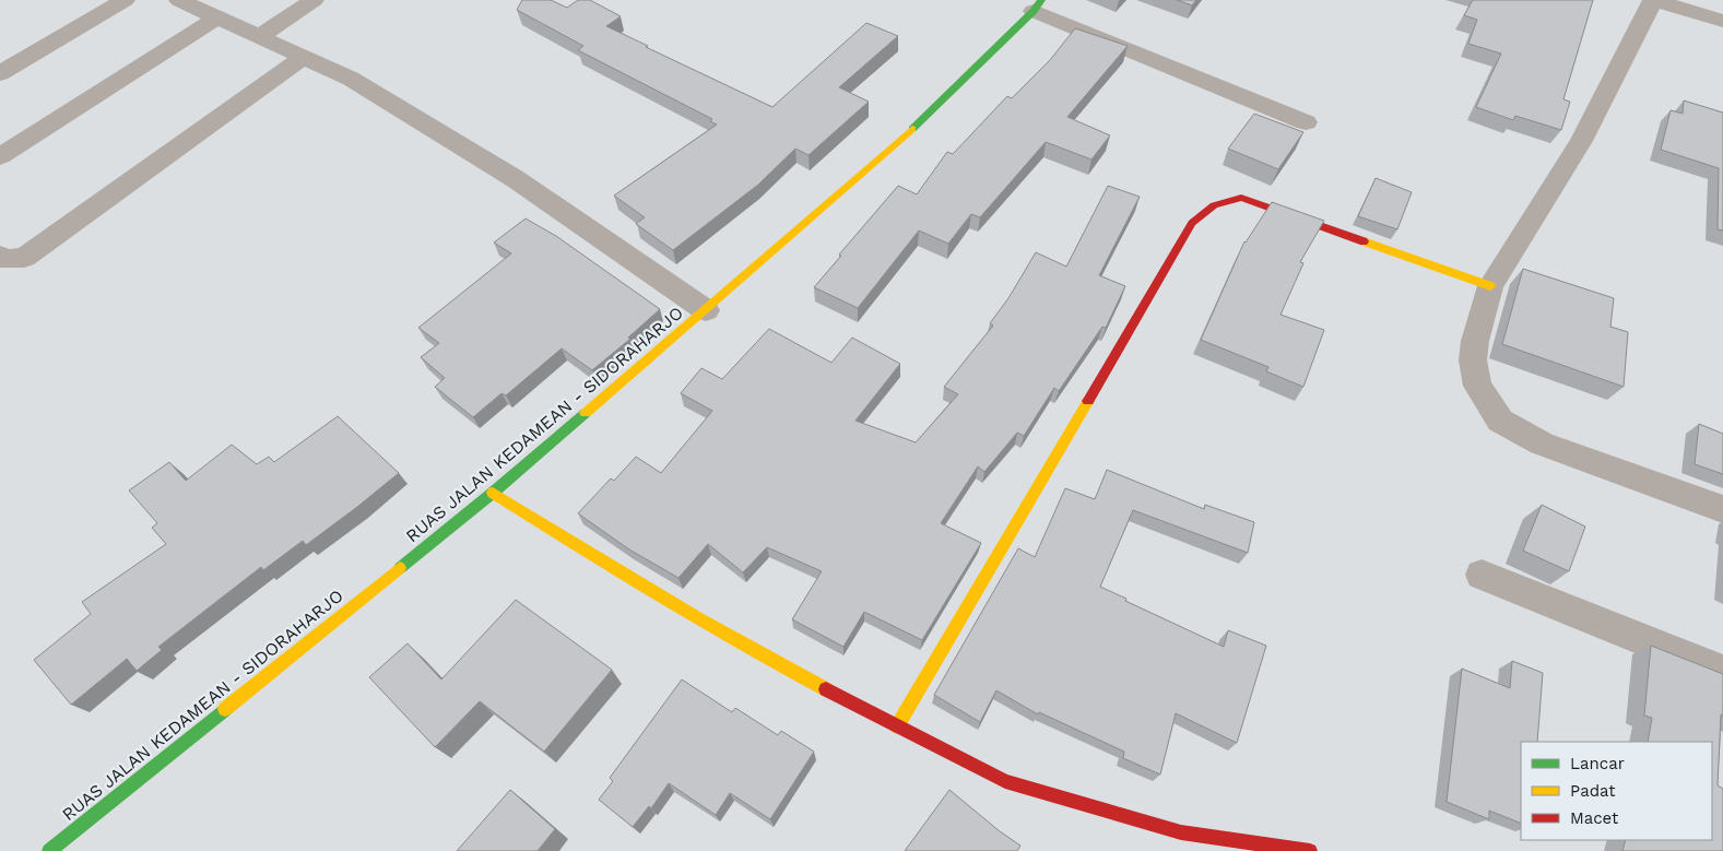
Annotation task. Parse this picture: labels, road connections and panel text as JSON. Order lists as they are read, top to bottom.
{
  "streets": {
    "street": ["RUAS JALAN KEDAMEAN - SIDORAHARJO"]
  },
  "legend": ["Lancar", "Padat", "Macet"]
}
